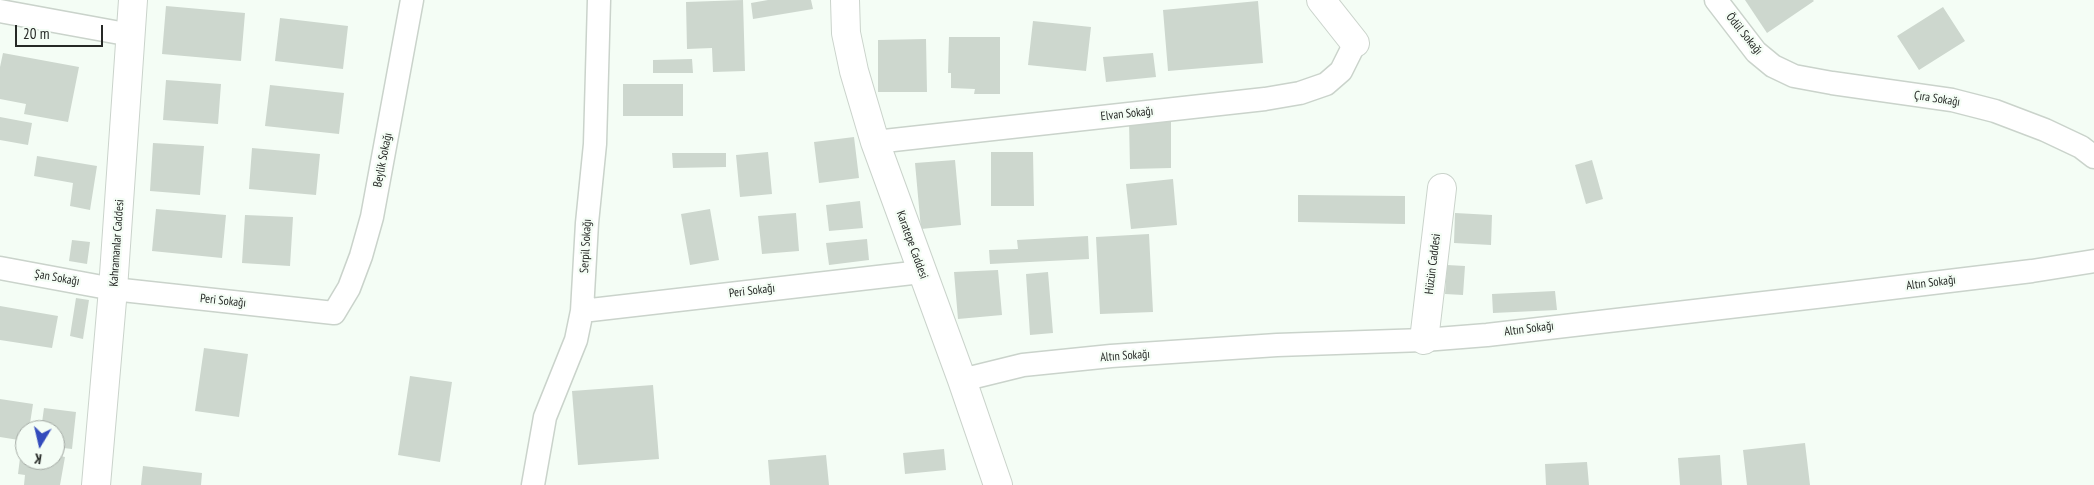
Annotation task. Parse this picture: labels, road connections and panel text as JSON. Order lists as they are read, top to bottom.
{
  "streets": {
    "street": [
      "Ödül Sokağı",
      "Çıra Sokağı",
      "Elvan Sokağı",
      "Beylik Sokağı",
      "Kahramanlar Caddesi",
      "Karatepe Caddesi",
      "Serpil Sokağı",
      "Hüzün Caddesi",
      "Şan Sokağı",
      "Altın Sokağı",
      "Peri Sokağı"
    ]
  },
  "crossings": [
    ["Ödül Sokağı", "Çıra Sokağı"],
    ["Elvan Sokağı", "Karatepe Caddesi"],
    ["Beylik Sokağı", "Peri Sokağı"],
    ["Kahramanlar Caddesi", "Şan Sokağı"],
    ["Kahramanlar Caddesi", "Peri Sokağı"],
    ["Karatepe Caddesi", "Altın Sokağı"],
    ["Karatepe Caddesi", "Peri Sokağı"],
    ["Serpil Sokağı", "Peri Sokağı"],
    ["Hüzün Caddesi", "Altın Sokağı"],
    ["Şan Sokağı", "Peri Sokağı"]
  ],
  "scale_bar": "20 m",
  "north": "bottom"
}
